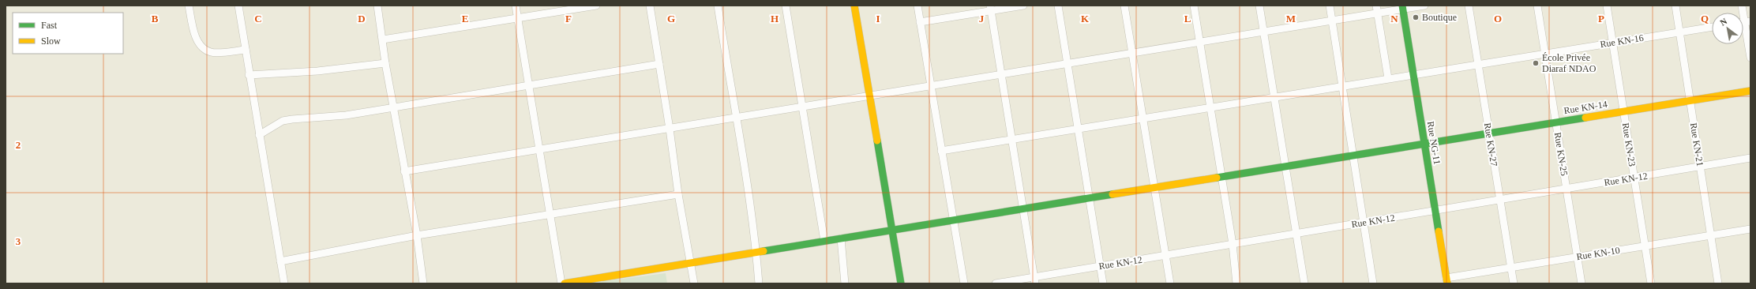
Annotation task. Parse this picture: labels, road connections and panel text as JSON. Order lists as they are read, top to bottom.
{
  "streets": {
    "street": [
      "Rue KN-16",
      "Rue KN-14",
      "Rue NG-11",
      "Rue KN-27",
      "Rue KN-23",
      "Rue KN-21",
      "Rue KN-25",
      "Rue KN-12",
      "Rue KN-10"
    ]
  },
  "crossings": [
    ["Rue KN-16", "Rue NG-11"],
    ["Rue KN-16", "Rue KN-27"],
    ["Rue KN-16", "Rue KN-23"],
    ["Rue KN-16", "Rue KN-21"],
    ["Rue KN-16", "Rue KN-25"],
    ["Rue KN-14", "Rue NG-11"],
    ["Rue KN-14", "Rue KN-27"],
    ["Rue KN-14", "Rue KN-23"],
    ["Rue KN-14", "Rue KN-21"],
    ["Rue KN-14", "Rue KN-25"],
    ["Rue NG-11", "Rue KN-12"],
    ["Rue NG-11", "Rue KN-10"],
    ["Rue KN-27", "Rue KN-12"],
    ["Rue KN-27", "Rue KN-10"],
    ["Rue KN-23", "Rue KN-12"],
    ["Rue KN-23", "Rue KN-10"],
    ["Rue KN-21", "Rue KN-12"],
    ["Rue KN-21", "Rue KN-10"],
    ["Rue KN-25", "Rue KN-12"],
    ["Rue KN-25", "Rue KN-10"]
  ],
  "places": ["Boutique", "École Privée Diaraf NDAO"],
  "legend": ["Fast", "Slow"],
  "north": "top left",
  "grid": {
    "columns": [
      "B",
      "C",
      "D",
      "E",
      "F",
      "G",
      "H",
      "I",
      "J",
      "K",
      "L",
      "M",
      "N",
      "O",
      "P",
      "Q"
    ],
    "rows": ["2", "3"]
  }
}
